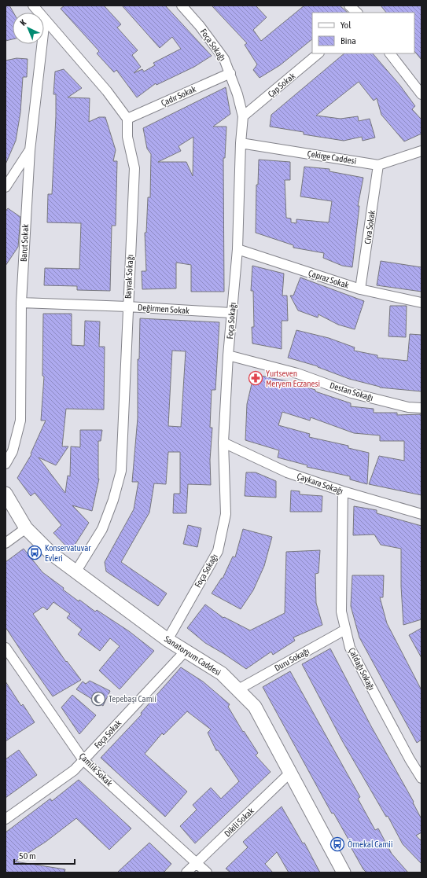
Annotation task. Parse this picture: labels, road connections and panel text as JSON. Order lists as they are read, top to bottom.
{
  "streets": {
    "main road": ["Sanatoryum Caddesi"],
    "street": [
      "Foça Sokağı",
      "Çap Sokak",
      "Çadır Sokak",
      "Çekirge Caddesi",
      "Civa Sokak",
      "Barut Sokak",
      "Bayrak Sokağı",
      "Çapraz Sokak",
      "Değirmen Sokak",
      "Destan Sokağı",
      "Çaykara Sokağı",
      "Duru Sokağı",
      "Çaldağı Sokağı",
      "Foça Sokak",
      "Çamlık Sokak",
      "Dikili Sokak"
    ]
  },
  "crossings": [
    ["Foça Sokağı", "Çap Sokak"],
    ["Foça Sokağı", "Çadır Sokak"],
    ["Foça Sokağı", "Çekirge Caddesi"],
    ["Foça Sokağı", "Çapraz Sokak"],
    ["Foça Sokağı", "Değirmen Sokak"],
    ["Foça Sokağı", "Destan Sokağı"],
    ["Foça Sokağı", "Çaykara Sokağı"],
    ["Foça Sokağı", "Sanatoryum Caddesi"],
    ["Çadır Sokak", "Bayrak Sokağı"],
    ["Çekirge Caddesi", "Civa Sokak"],
    ["Civa Sokak", "Çapraz Sokak"],
    ["Barut Sokak", "Değirmen Sokak"],
    ["Bayrak Sokağı", "Değirmen Sokak"],
    ["Bayrak Sokağı", "Sanatoryum Caddesi"],
    ["Çaykara Sokağı", "Çaldağı Sokağı"],
    ["Sanatoryum Caddesi", "Duru Sokağı"],
    ["Sanatoryum Caddesi", "Foça Sokak"],
    ["Sanatoryum Caddesi", "Dikili Sokak"],
    ["Duru Sokağı", "Çaldağı Sokağı"],
    ["Foça Sokak", "Çamlık Sokak"],
    ["Çamlık Sokak", "Dikili Sokak"]
  ],
  "places": {
    "pharmacy": ["Yurtseven Meryem Eczanesi"],
    "bus stop": ["Konservatuvar Evleri", "Örnekal Camii"],
    "mosque": ["Tepebaşı Camii"]
  },
  "legend": ["Yol", "Bina"],
  "scale_bar": "50 m",
  "north": "top left"
}
